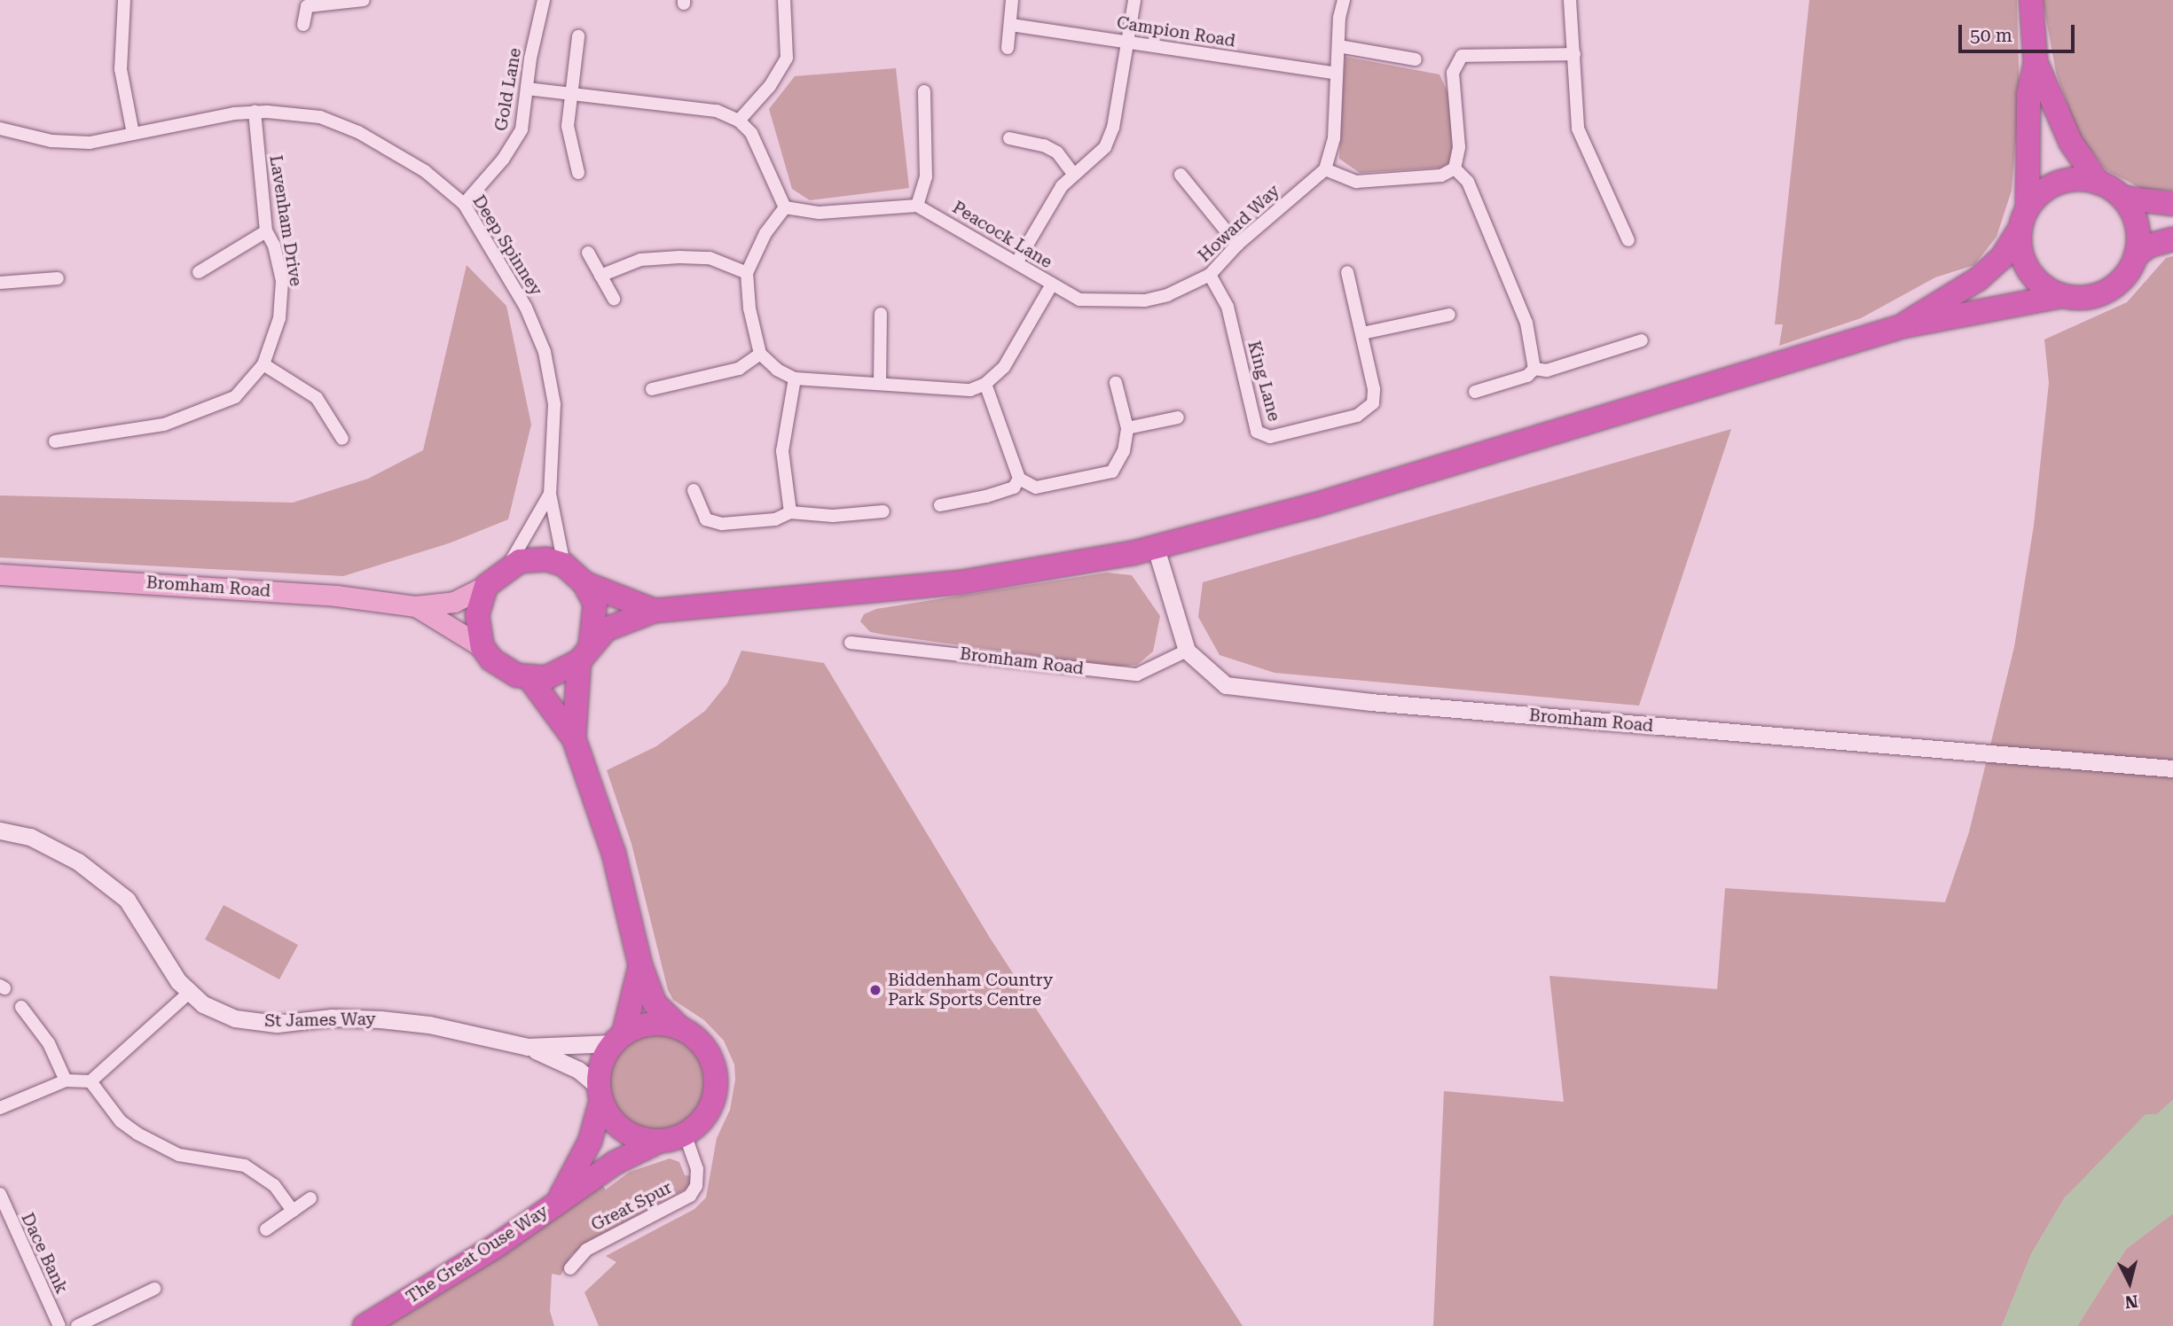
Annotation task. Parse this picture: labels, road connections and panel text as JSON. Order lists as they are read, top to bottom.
{
  "streets": {
    "highway": ["The Great Ouse Way"],
    "main road": ["Bromham Road"],
    "street": [
      "Campion Road",
      "Gold Lane",
      "Lavenham Drive",
      "Howard Way",
      "Peacock Lane",
      "Deep Spinney",
      "King Lane",
      "St James Way",
      "Great Spur",
      "Dace Bank"
    ]
  },
  "crossings": [
    ["Gold Lane", "Deep Spinney"],
    ["Lavenham Drive", "Deep Spinney"],
    ["Howard Way", "Peacock Lane"],
    ["Howard Way", "King Lane"],
    ["Deep Spinney", "Bromham Road"],
    ["Great Spur", "The Great Ouse Way"]
  ],
  "places": ["Biddenham Country Park Sports Centre"],
  "scale_bar": "50 m",
  "north": "bottom"
}
